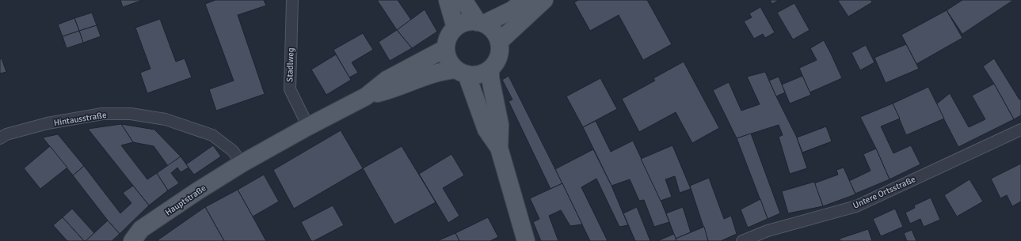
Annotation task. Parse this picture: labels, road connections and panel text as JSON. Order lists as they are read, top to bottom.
{
  "streets": {
    "main road": ["Hauptstraße"],
    "street": ["Stadlweg", "Hintausstraße", "Untere Ortsstraße"]
  },
  "crossings": [
    ["Stadlweg", "Hauptstraße"],
    ["Hintausstraße", "Hauptstraße"]
  ]
}
